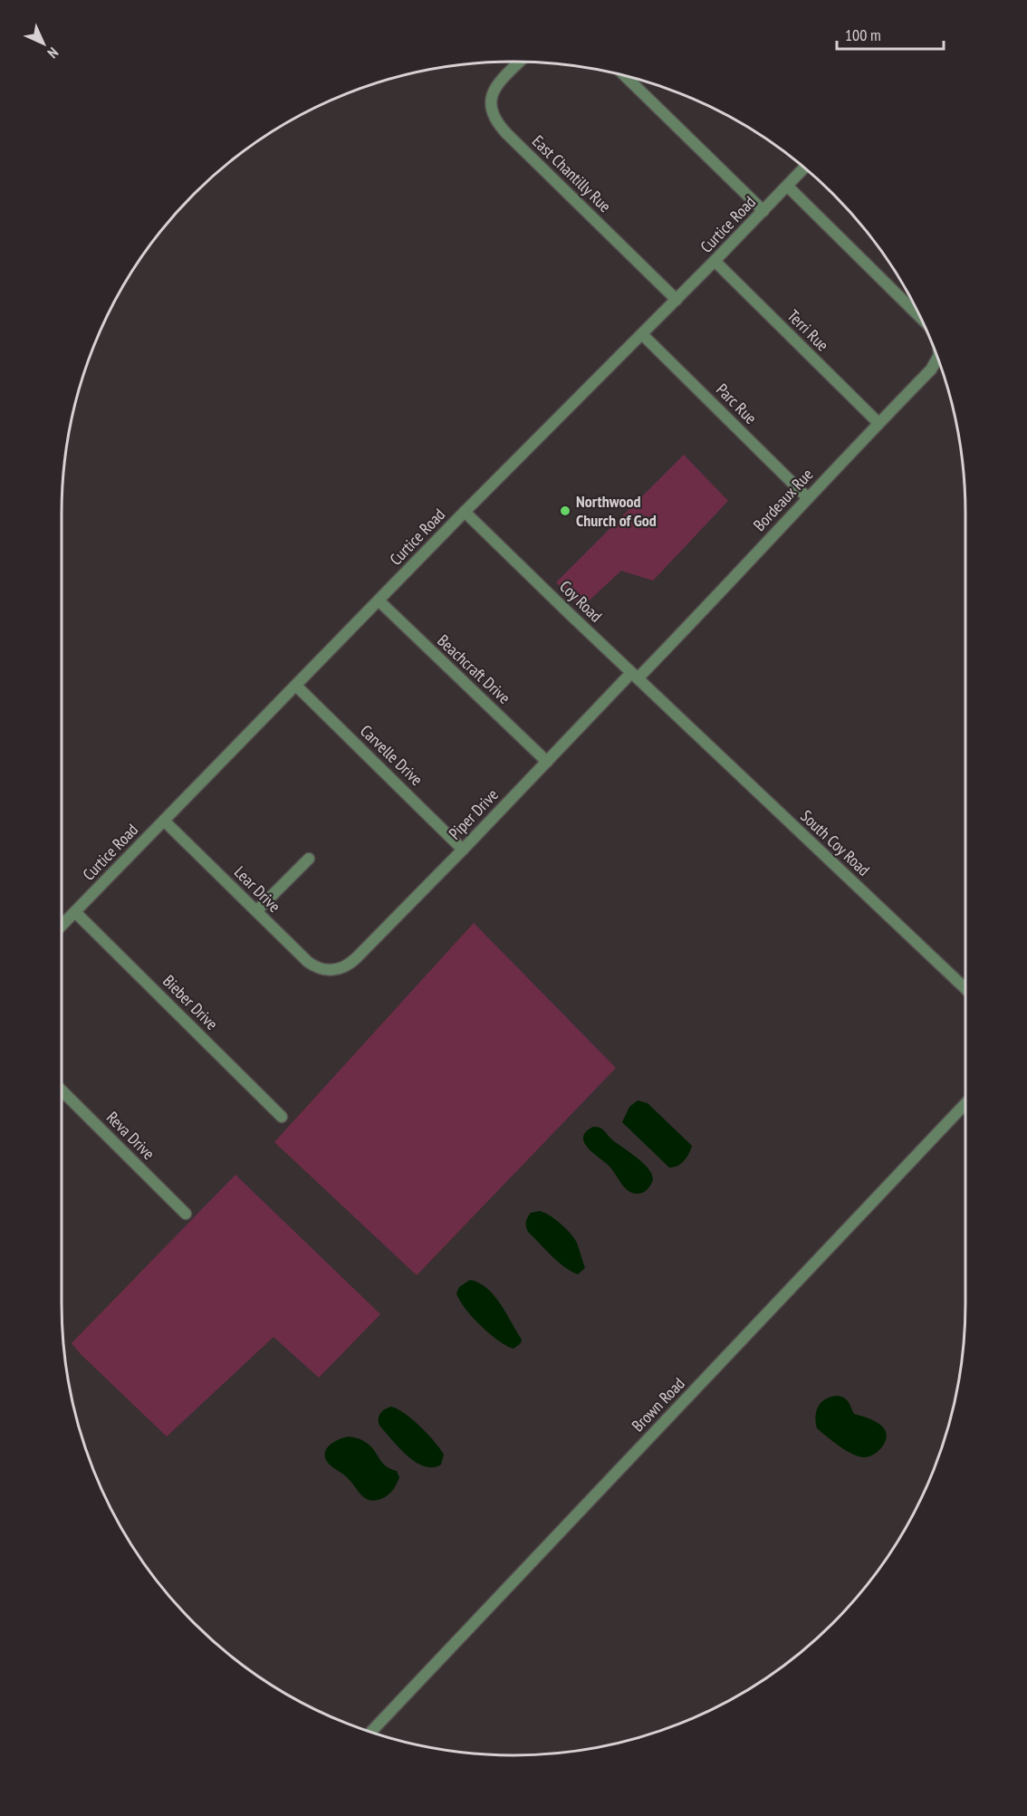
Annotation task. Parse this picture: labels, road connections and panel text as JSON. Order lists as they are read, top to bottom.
{
  "streets": {
    "street": [
      "East Chantilly Rue",
      "Curtice Road",
      "Terri Rue",
      "Parc Rue",
      "Bordeaux Rue",
      "Coy Road",
      "Beachcraft Drive",
      "Carvelle Drive",
      "Piper Drive",
      "South Coy Road",
      "Lear Drive",
      "Bieber Drive",
      "Reva Drive",
      "Brown Road"
    ]
  },
  "crossings": [
    ["East Chantilly Rue", "Curtice Road"],
    ["Curtice Road", "Terri Rue"],
    ["Curtice Road", "Parc Rue"],
    ["Curtice Road", "Bordeaux Rue"],
    ["Curtice Road", "Coy Road"],
    ["Curtice Road", "Beachcraft Drive"],
    ["Curtice Road", "Carvelle Drive"],
    ["Curtice Road", "Lear Drive"],
    ["Curtice Road", "Bieber Drive"],
    ["Terri Rue", "Bordeaux Rue"],
    ["Parc Rue", "Bordeaux Rue"],
    ["Bordeaux Rue", "Coy Road"],
    ["Bordeaux Rue", "Piper Drive"],
    ["Coy Road", "Piper Drive"],
    ["Coy Road", "South Coy Road"],
    ["Beachcraft Drive", "Piper Drive"],
    ["Carvelle Drive", "Piper Drive"],
    ["Piper Drive", "Lear Drive"]
  ],
  "places": ["Northwood Church of God"],
  "scale_bar": "100 m",
  "north": "bottom right"
}
